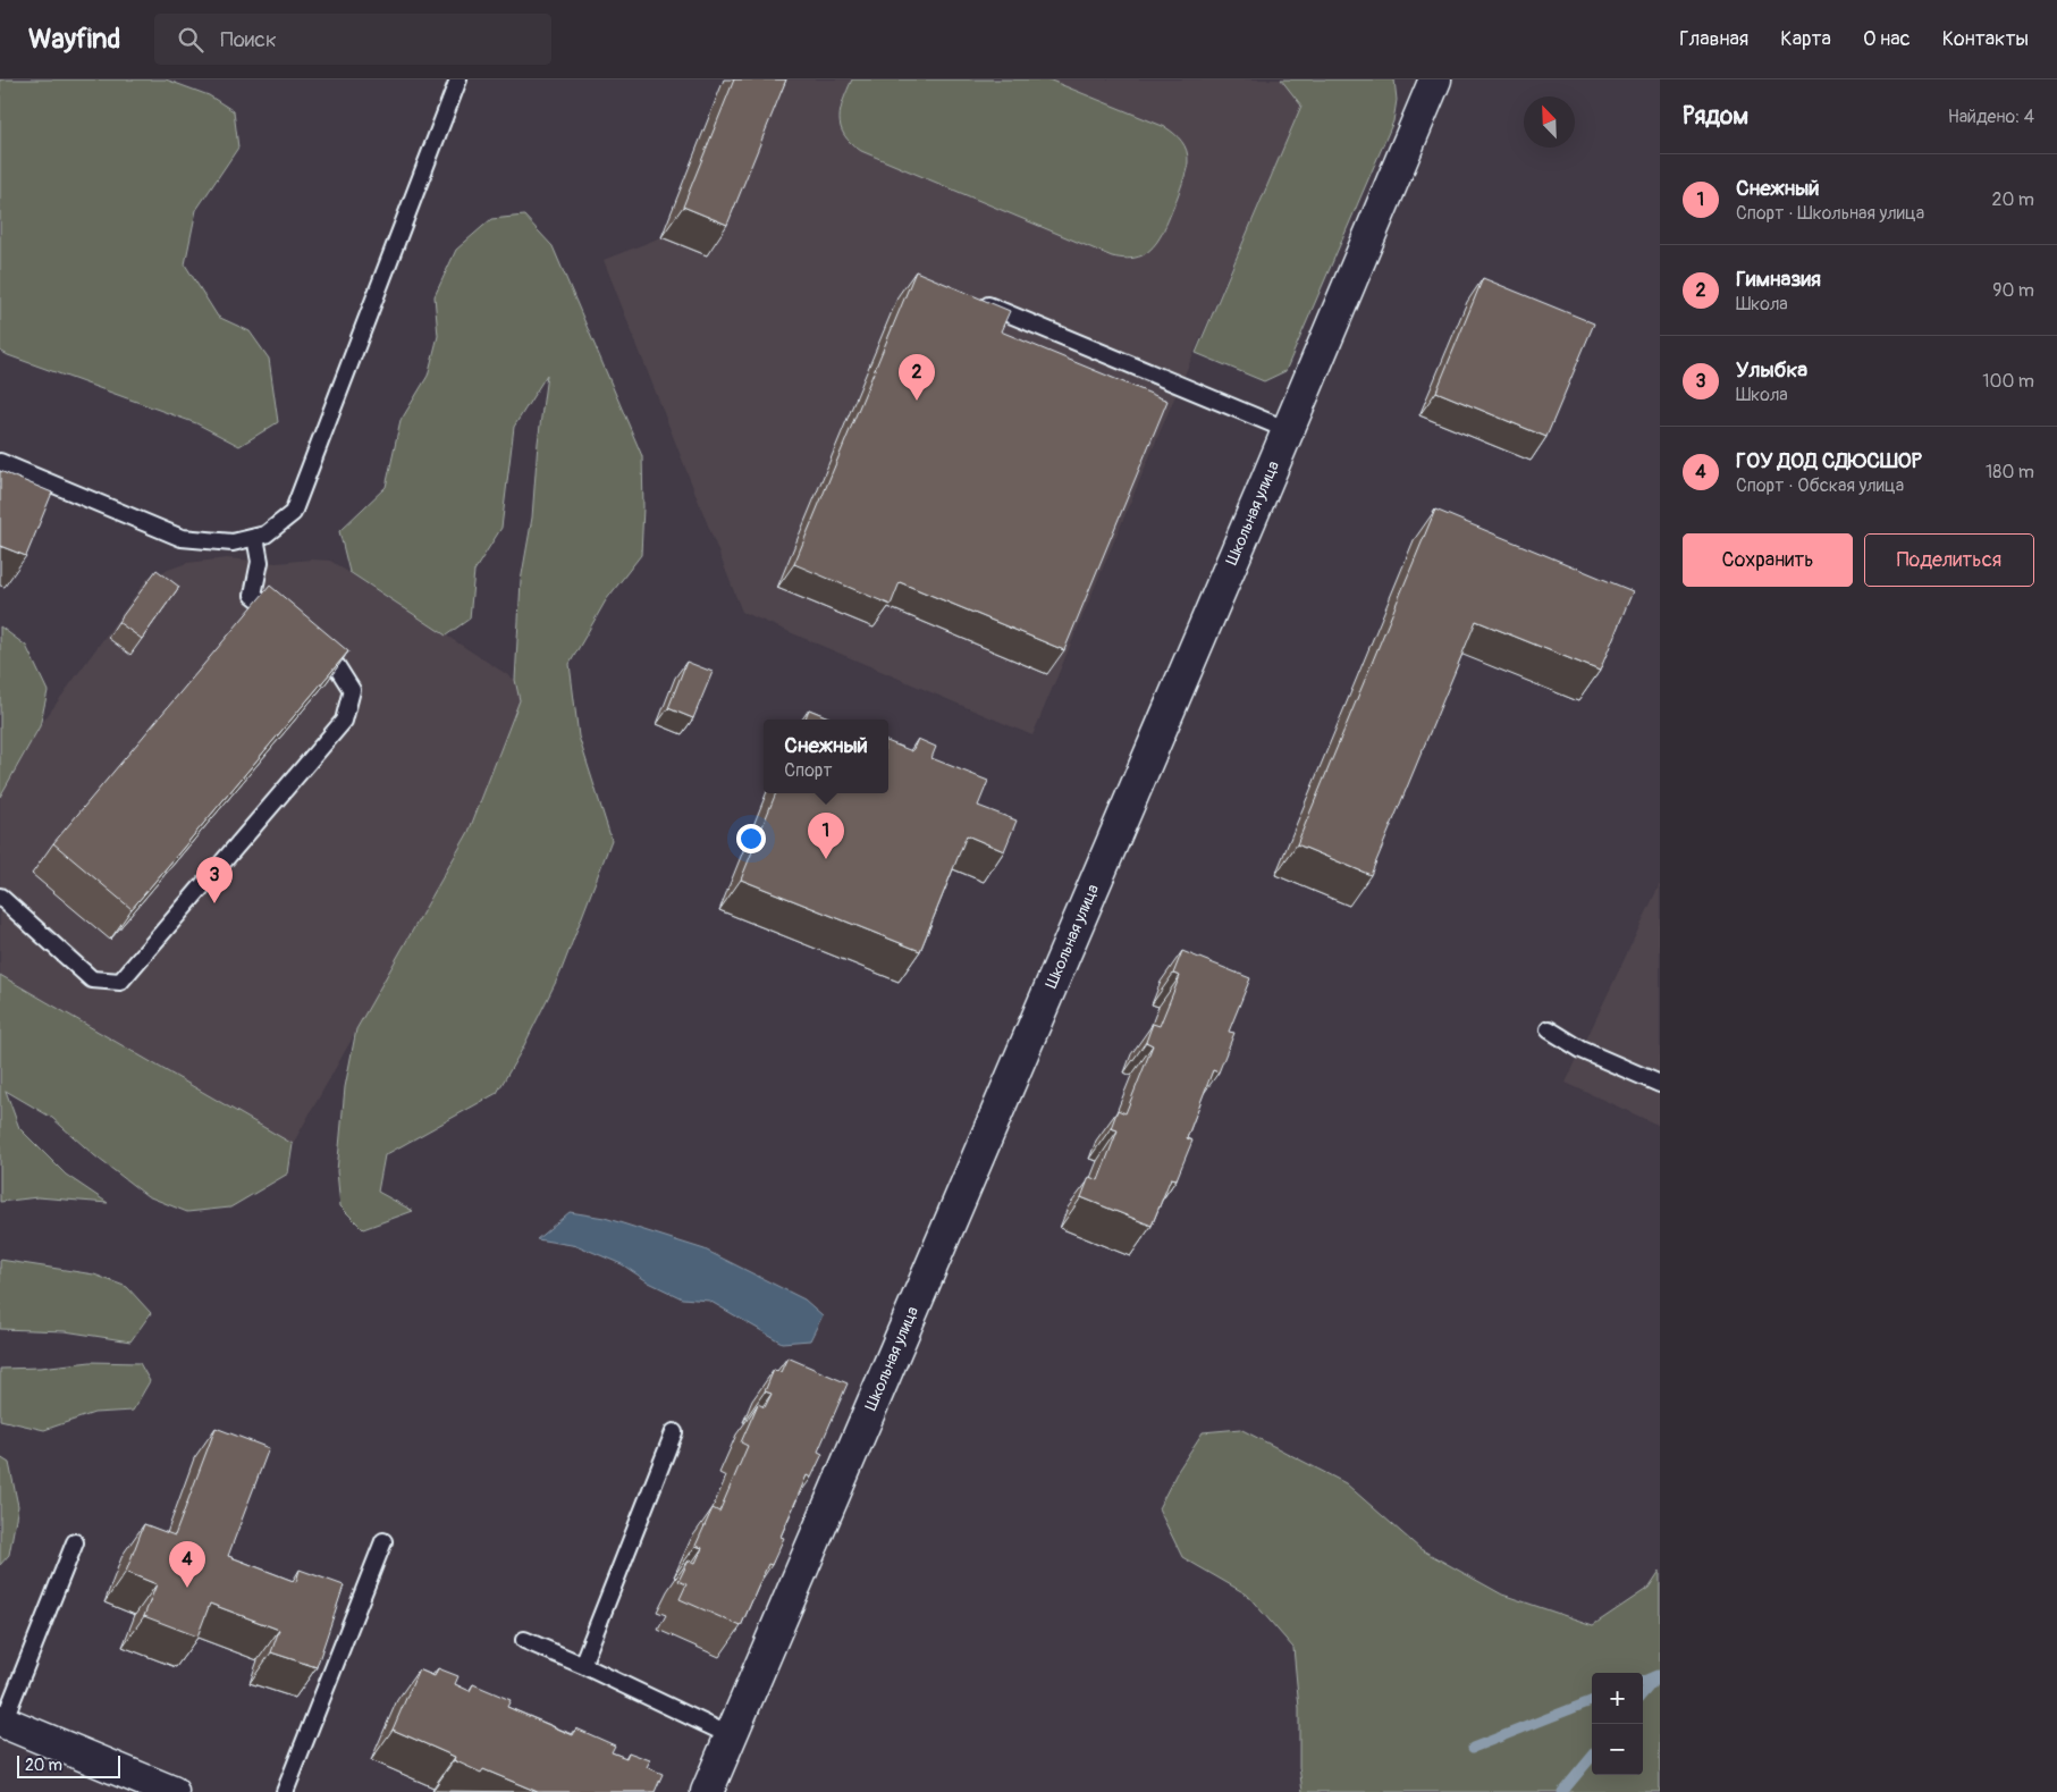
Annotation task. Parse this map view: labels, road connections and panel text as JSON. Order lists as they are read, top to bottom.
{
  "streets": {
    "street": ["Школьная улица"]
  },
  "scale_bar": "20 m",
  "north": "top left",
  "page": {
    "header": "Wayfind",
    "search": "Поиск",
    "nav": [
      "Главная",
      "Карта",
      "О нас",
      "Контакты"
    ],
    "heading": ["Рядом", "Найдено: 4"],
    "list": [
      {
        "mark": "1",
        "name": "Снежный",
        "note": "Спорт · Школьная улица",
        "value": "20 m"
      },
      {
        "mark": "2",
        "name": "Гимназия",
        "note": "Школа",
        "value": "90 m"
      },
      {
        "mark": "3",
        "name": "Улыбка",
        "note": "Школа",
        "value": "100 m"
      },
      {
        "mark": "4",
        "name": "ГОУ ДОД СДЮСШОР",
        "note": "Спорт · Обская улица",
        "value": "180 m"
      }
    ],
    "pins": [
      "2",
      "1",
      "3",
      "4"
    ],
    "buttons": ["Сохранить", "Поделиться"],
    "popup": ["Снежный", "Спорт"],
    "map_buttons": ["+", "−"],
    "scale": "20 m"
  }
}
